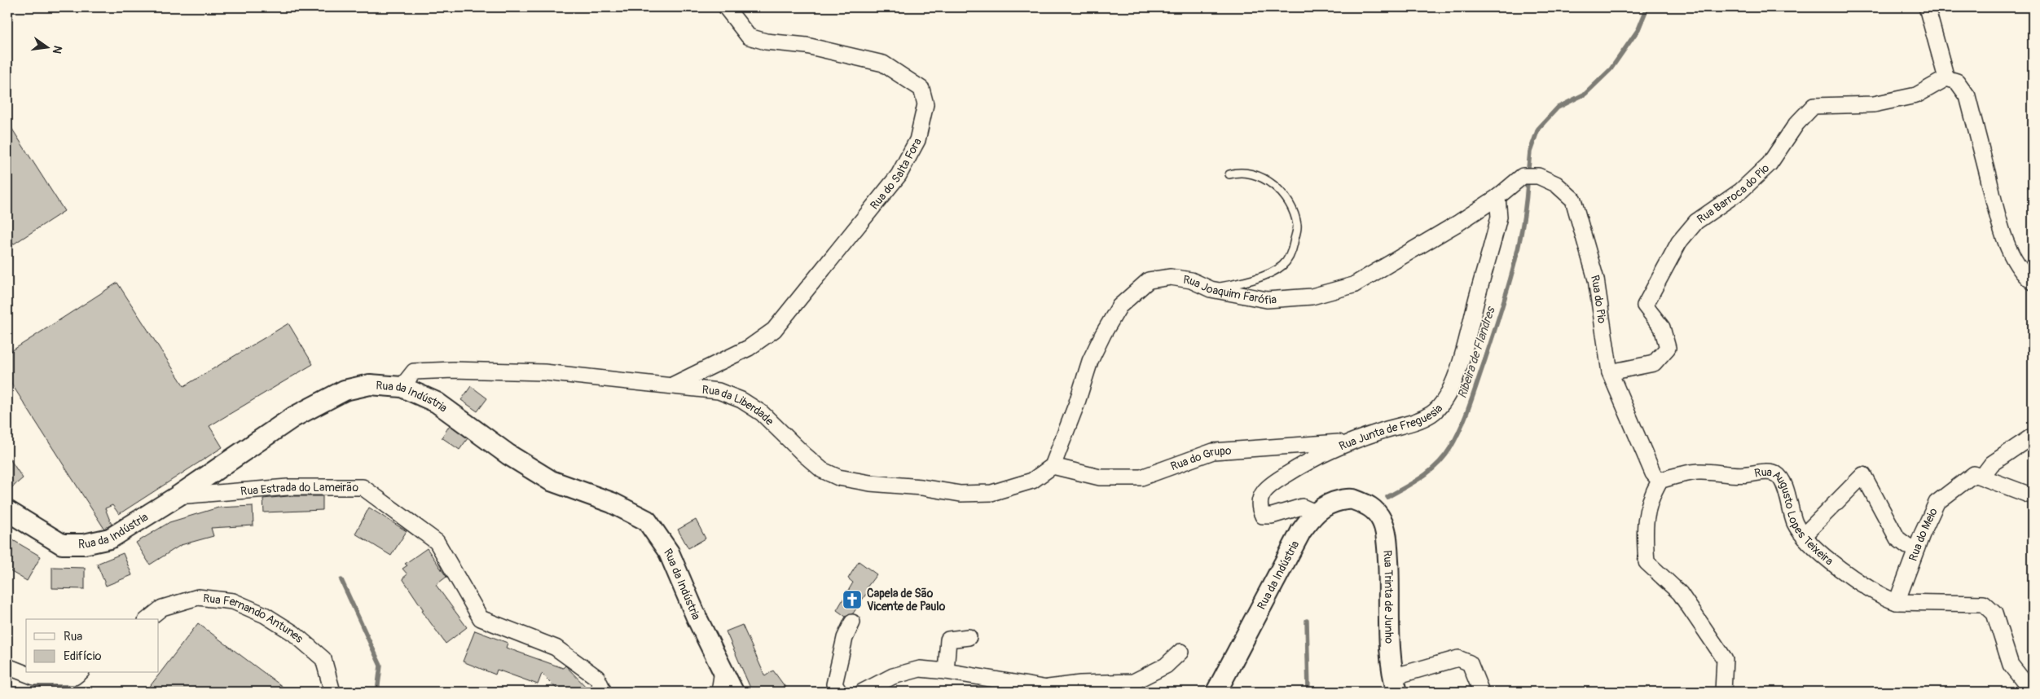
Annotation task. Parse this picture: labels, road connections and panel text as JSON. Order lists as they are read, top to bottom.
{
  "streets": {
    "street": [
      "Rua do Salta Fora",
      "Rua Barroca do Pio",
      "Rua Joaquim Farófia",
      "Rua do Pio",
      "Rua da Indústria",
      "Rua da Liberdade",
      "Rua Junta de Freguesia",
      "Rua do Grupo",
      "Rua Estrada do Lameirão",
      "Rua Augusto Lopes Teixeira",
      "Rua do Meio",
      "Rua Trinta de Junho",
      "Rua Fernando Antunes"
    ]
  },
  "crossings": [
    ["Rua do Salta Fora", "Rua da Liberdade"],
    ["Rua Barroca do Pio", "Rua do Pio"],
    ["Rua Joaquim Farófia", "Rua do Pio"],
    ["Rua Joaquim Farófia", "Rua da Liberdade"],
    ["Rua Joaquim Farófia", "Rua Junta de Freguesia"],
    ["Rua Joaquim Farófia", "Rua do Grupo"],
    ["Rua do Pio", "Rua Junta de Freguesia"],
    ["Rua do Pio", "Rua Augusto Lopes Teixeira"],
    ["Rua da Indústria", "Rua da Liberdade"],
    ["Rua da Indústria", "Rua Junta de Freguesia"],
    ["Rua da Indústria", "Rua Estrada do Lameirão"],
    ["Rua da Indústria", "Rua Trinta de Junho"],
    ["Rua da Liberdade", "Rua do Grupo"],
    ["Rua Junta de Freguesia", "Rua do Grupo"],
    ["Rua Augusto Lopes Teixeira", "Rua do Meio"]
  ],
  "water": ["Ribeira de Flandres"],
  "places": {
    "church": ["Capela de São Vicente de Paulo"]
  },
  "legend": ["Rua", "Edifício"],
  "north": "right"
}
